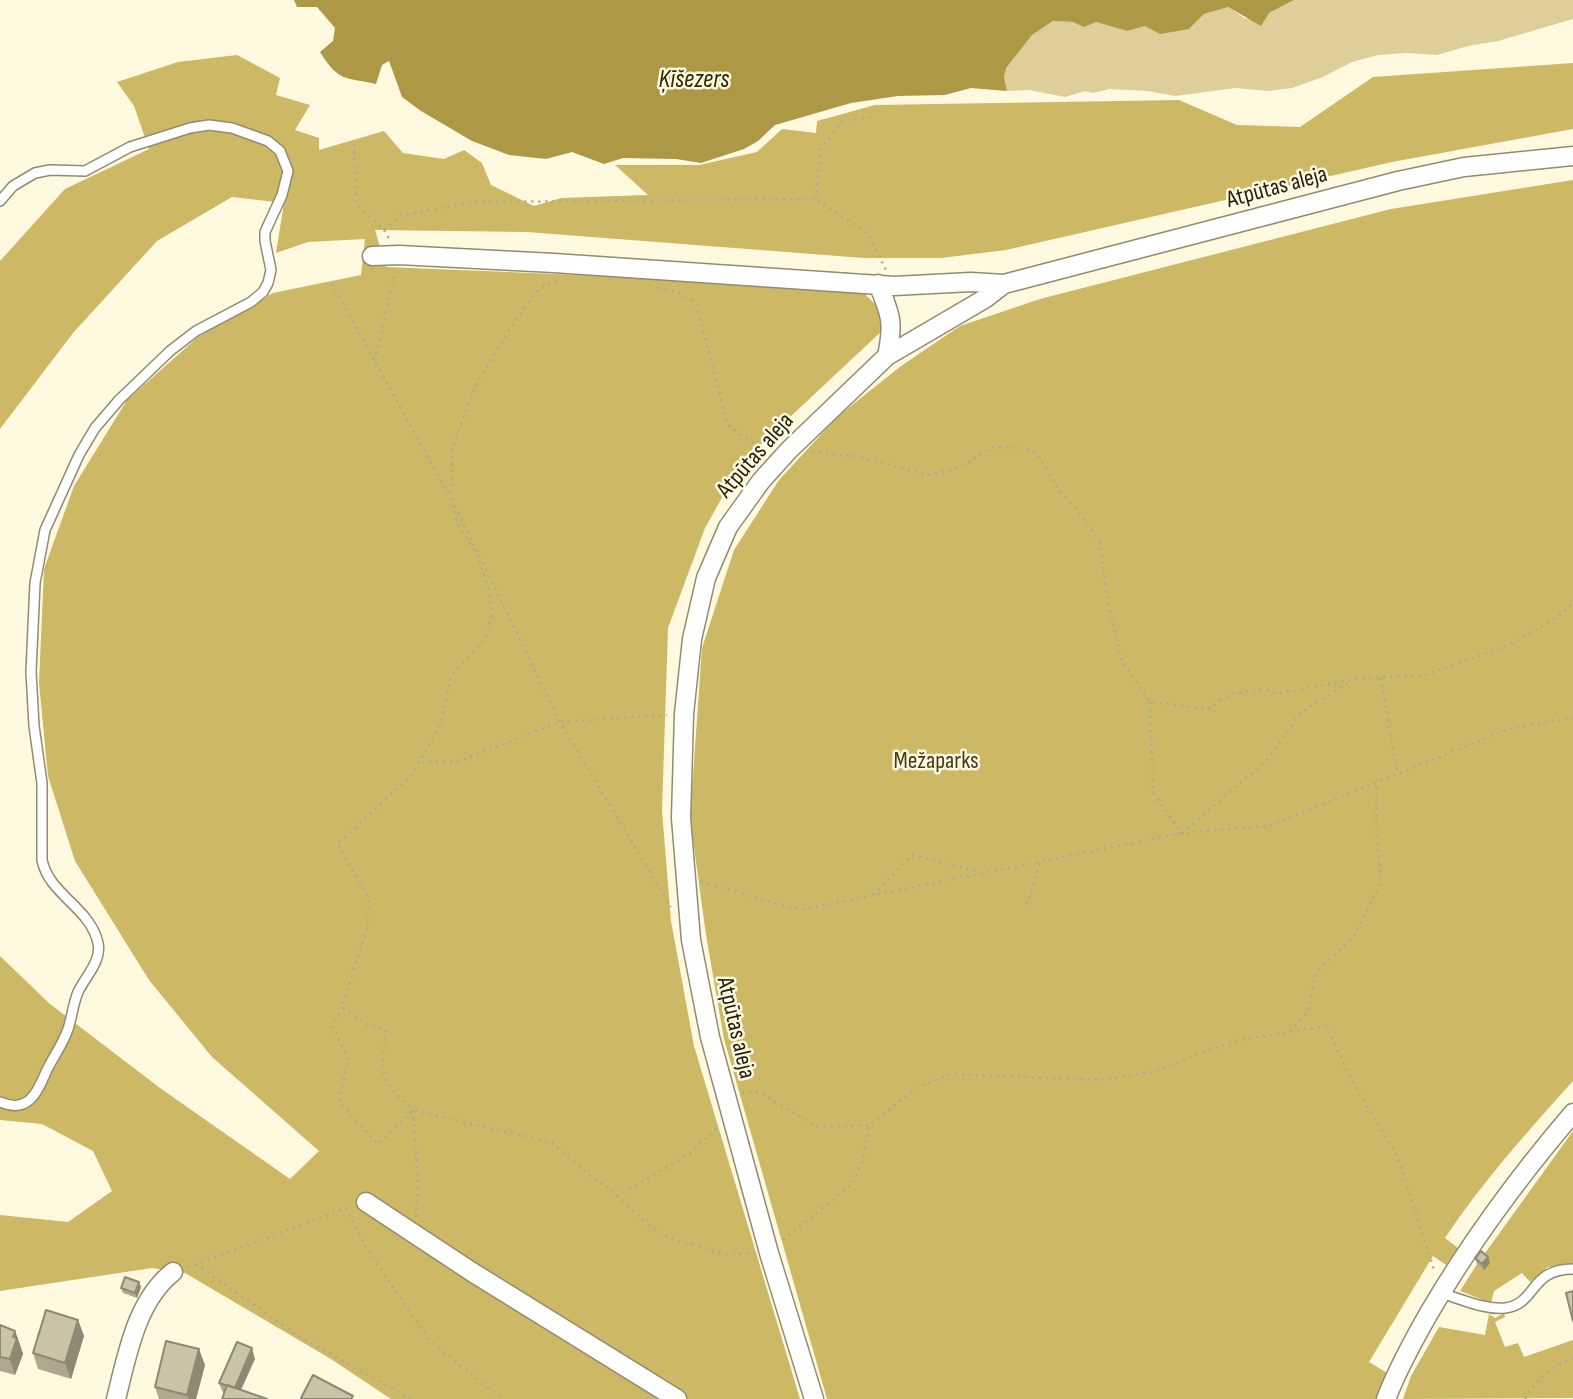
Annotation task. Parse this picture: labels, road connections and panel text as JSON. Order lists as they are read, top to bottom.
{
  "streets": {
    "street": ["Atpūtas aleja"]
  },
  "water": ["Ķīšezers"],
  "parks": ["Mežaparks"]
}
